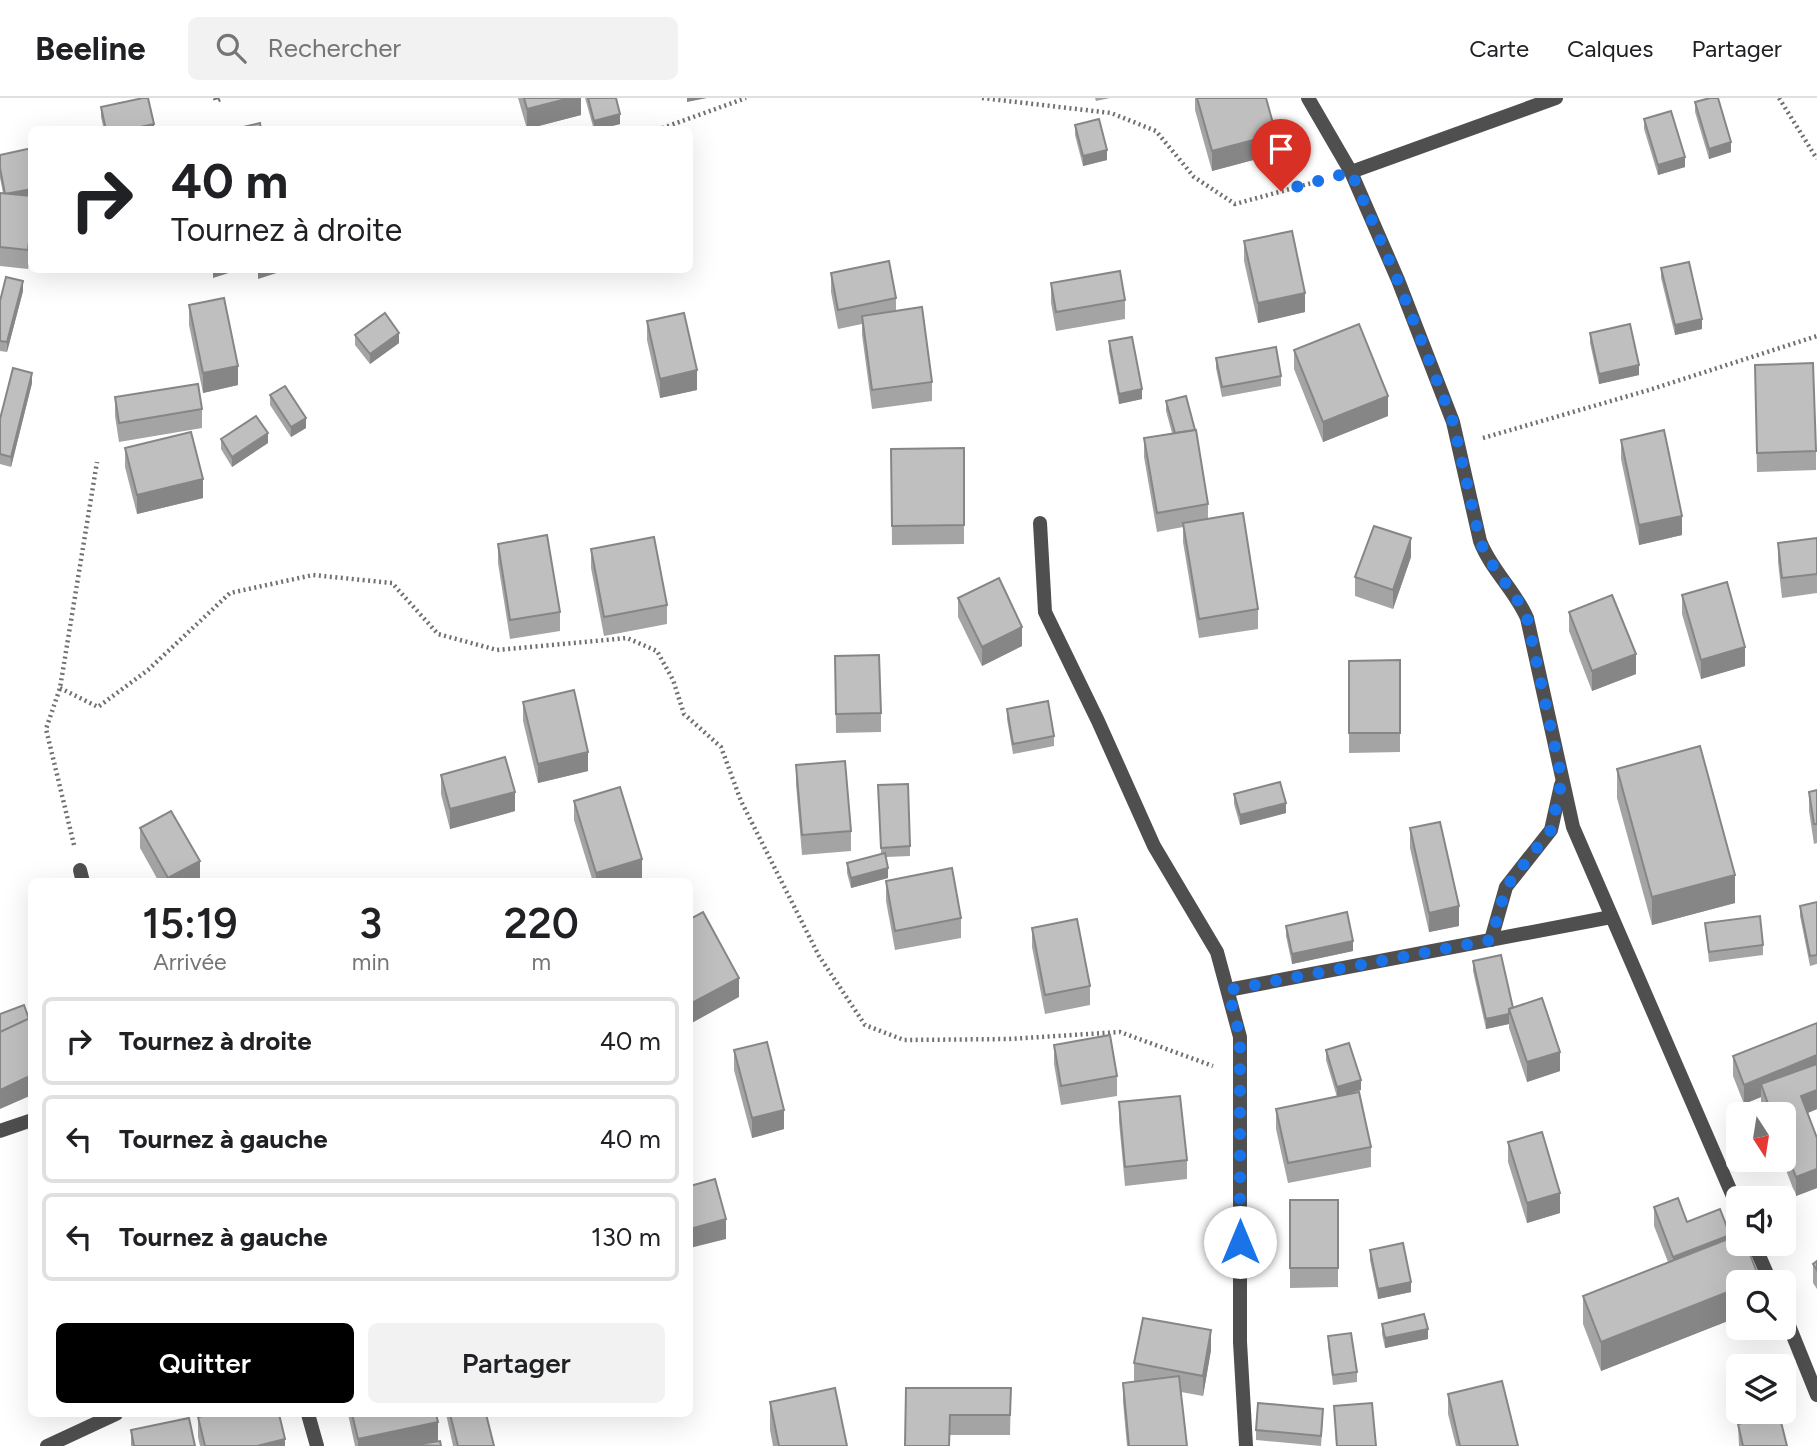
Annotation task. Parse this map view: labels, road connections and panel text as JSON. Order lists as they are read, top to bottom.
{
  "north": "bottom",
  "page": {
    "header": "Beeline",
    "search": "Rechercher",
    "nav": ["Carte", "Calques", "Partager"],
    "turn": ["40 m", "Tournez à droite"],
    "eta": [
      "15:19",
      "Arrivée",
      "3",
      "min",
      "220",
      "m"
    ],
    "list": [
      {
        "name": "Tournez à droite",
        "value": "40 m"
      },
      {
        "name": "Tournez à gauche",
        "value": "40 m"
      },
      {
        "name": "Tournez à gauche",
        "value": "130 m"
      }
    ],
    "buttons": ["Quitter", "Partager"]
  }
}
